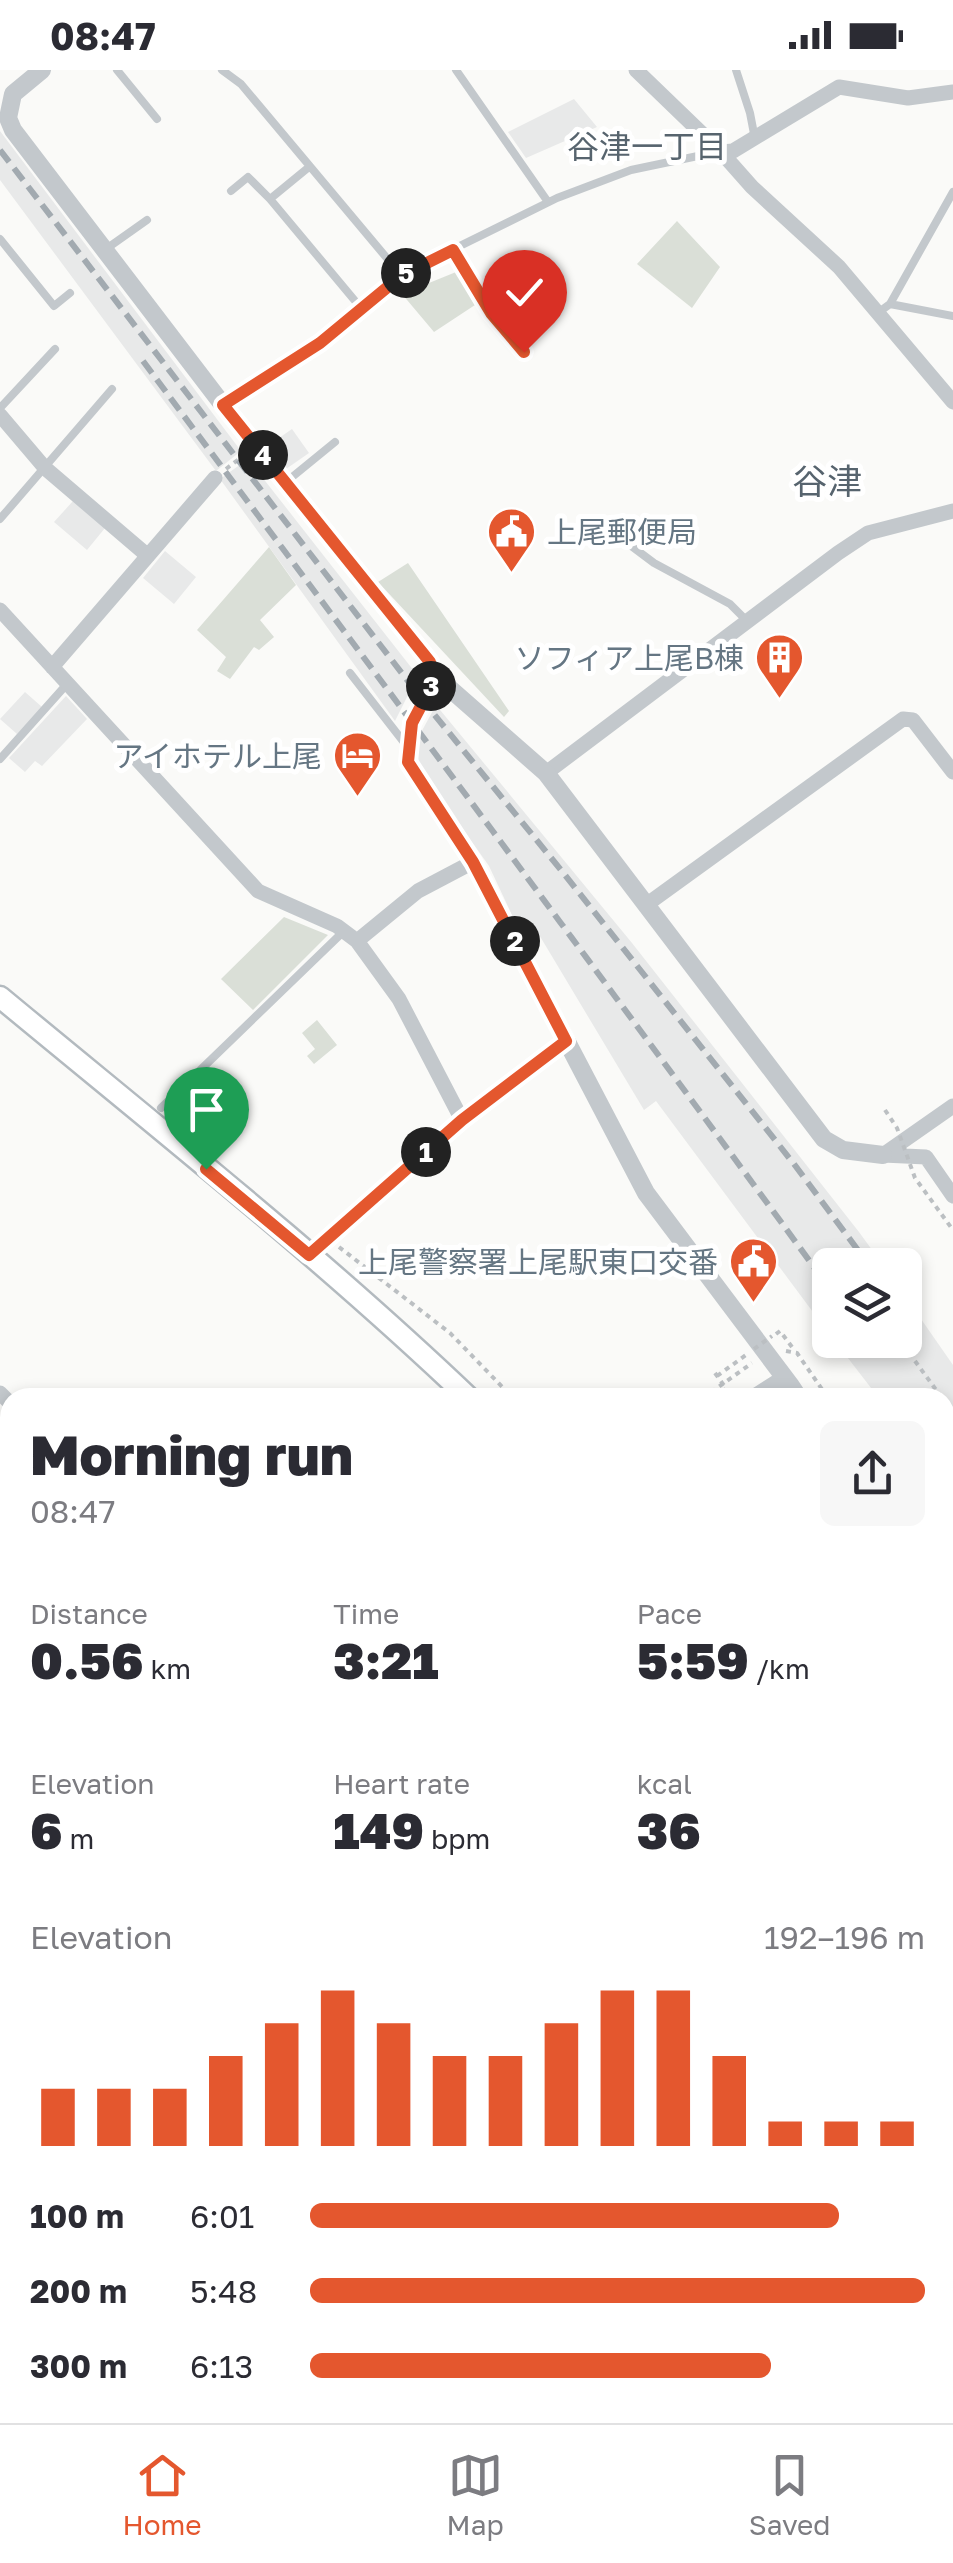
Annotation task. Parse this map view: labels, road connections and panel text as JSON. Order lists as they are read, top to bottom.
{
  "districts": ["谷津一丁目", "谷津"],
  "places": {
    "public building": ["上尾郵便局", "上尾警察署上尾駅東口交番"],
    "building": ["ソフィア上尾B棟"],
    "hotel": ["アイホテル上尾"]
  },
  "page": {
    "status": "08:47",
    "pins": [
      "5",
      "4",
      "3",
      "2",
      "1"
    ],
    "heading": ["Morning run", "08:47"],
    "stats": [
      ["Distance", "0.56 km"],
      ["Time", "3:21"],
      ["Pace", "5:59 /km"],
      ["Elevation", "6 m"],
      ["Heart rate", "149 bpm"],
      ["kcal", "36"]
    ],
    "chart": ["Elevation", "192–196 m"],
    "list": [
      {
        "name": "100 m",
        "note": "6:01"
      },
      {
        "name": "200 m",
        "note": "5:48"
      },
      {
        "name": "300 m",
        "note": "6:13"
      }
    ],
    "tabs": ["Home", "Map", "Saved"]
  }
}
